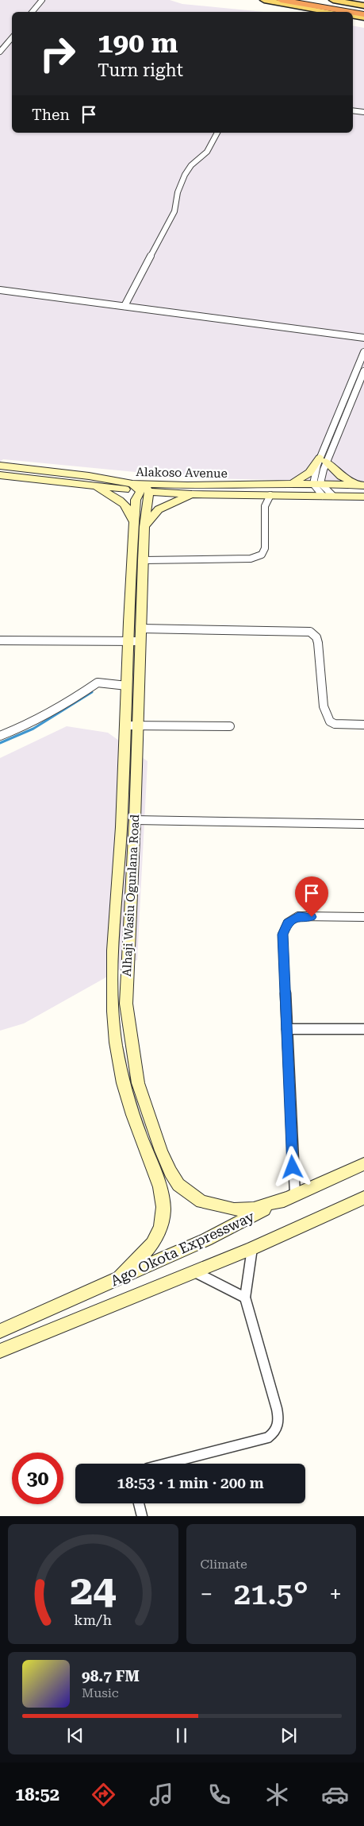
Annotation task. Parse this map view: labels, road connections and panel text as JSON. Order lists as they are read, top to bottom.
{
  "streets": {
    "street": ["Alakoso Avenue", "Alhaji Wasiu Ogunlana Road", "Ago Okota Expressway"]
  },
  "crossings": [
    ["Alakoso Avenue", "Alhaji Wasiu Ogunlana Road"],
    ["Alhaji Wasiu Ogunlana Road", "Ago Okota Expressway"]
  ],
  "page": {
    "turn": ["190 m", "Turn right"],
    "then": "Then",
    "limit": "30",
    "trip": "18:53 · 1 min · 200 m",
    "tile": "Climate",
    "heat": ["−", "21.5°", "+"],
    "song": ["98.7 FM", "Music"],
    "tabs": "18:52",
    "gauge": ["24", "km/h"]
  }
}
